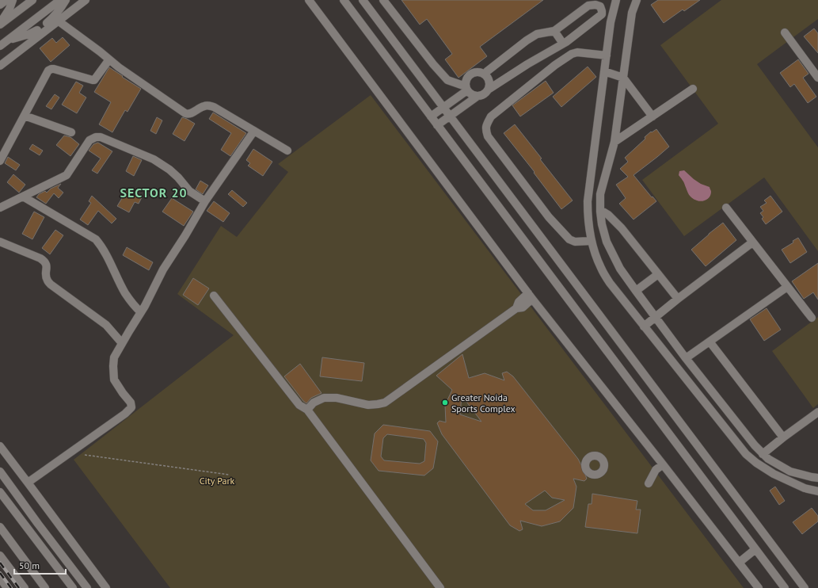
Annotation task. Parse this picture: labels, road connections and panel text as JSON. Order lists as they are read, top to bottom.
{
  "districts": ["SECTOR 20"],
  "parks": ["City Park"],
  "places": ["Greater Noida Sports Complex"],
  "scale_bar": "50 m"
}
